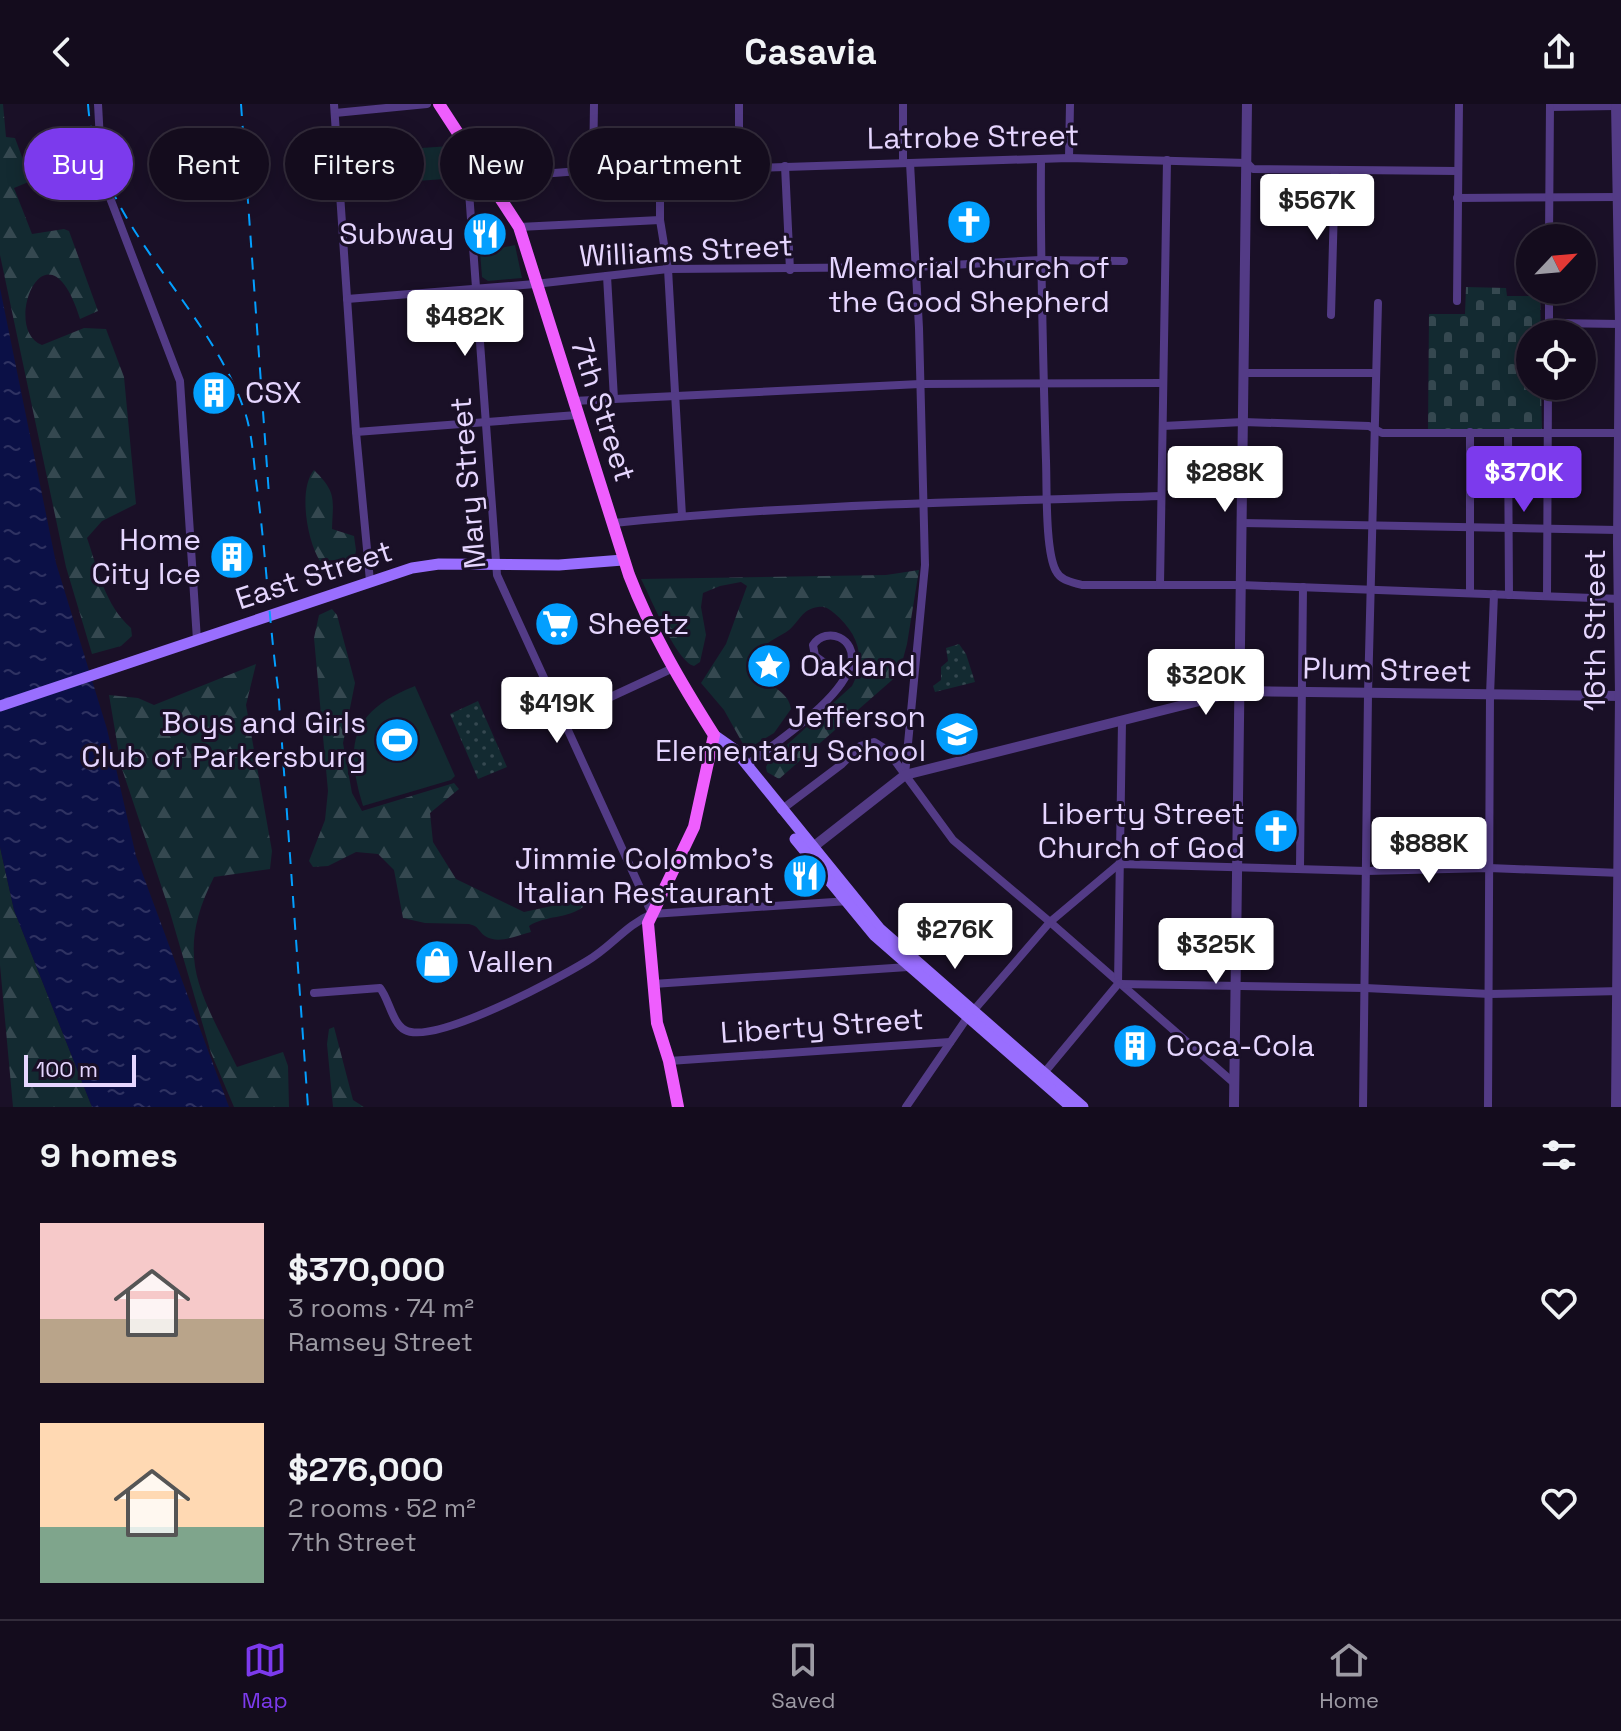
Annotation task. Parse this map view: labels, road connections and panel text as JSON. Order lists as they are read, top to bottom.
{
  "streets": {
    "main road": ["7th Street", "East Street"],
    "street": [
      "Latrobe Street",
      "Williams Street",
      "Mary Street",
      "16th Street",
      "Plum Street",
      "Liberty Street"
    ]
  },
  "crossings": [
    ["Williams Street", "7th Street"],
    ["Williams Street", "Mary Street"],
    ["7th Street", "East Street"],
    ["7th Street", "Plum Street"],
    ["7th Street", "Liberty Street"],
    ["Mary Street", "East Street"],
    ["16th Street", "Plum Street"]
  ],
  "places": {
    "church": ["Memorial Church of the Good Shepherd", "Liberty Street Church of God"],
    "restaurant": ["Subway", "Jimmie Colombo's Italian Restaurant"],
    "building": ["CSX", "Home City Ice", "Coca-Cola"],
    "supermarket": ["Sheetz"],
    "place": ["Oakland"],
    "school or university": ["Jefferson Elementary School"],
    "sports": ["Boys and Girls Club of Parkersburg"],
    "shop": ["Vallen"]
  },
  "scale_bar": "100 m",
  "north": "top right",
  "page": {
    "header": "Casavia",
    "chip": [
      "Buy",
      "Rent",
      "Filters",
      "New",
      "Apartment"
    ],
    "price": [
      "$567K",
      "$482K",
      "$288K",
      "$370K",
      "$320K",
      "$419K",
      "$888K",
      "$276K",
      "$325K"
    ],
    "scale": "100 m",
    "heading": "9 homes",
    "list": [
      {
        "name": "$370,000",
        "note": "3 rooms · 74 m² · Ramsey Street"
      },
      {
        "name": "$276,000",
        "note": "2 rooms · 52 m² · 7th Street"
      }
    ],
    "tabs": ["Map", "Saved", "Home"]
  }
}
